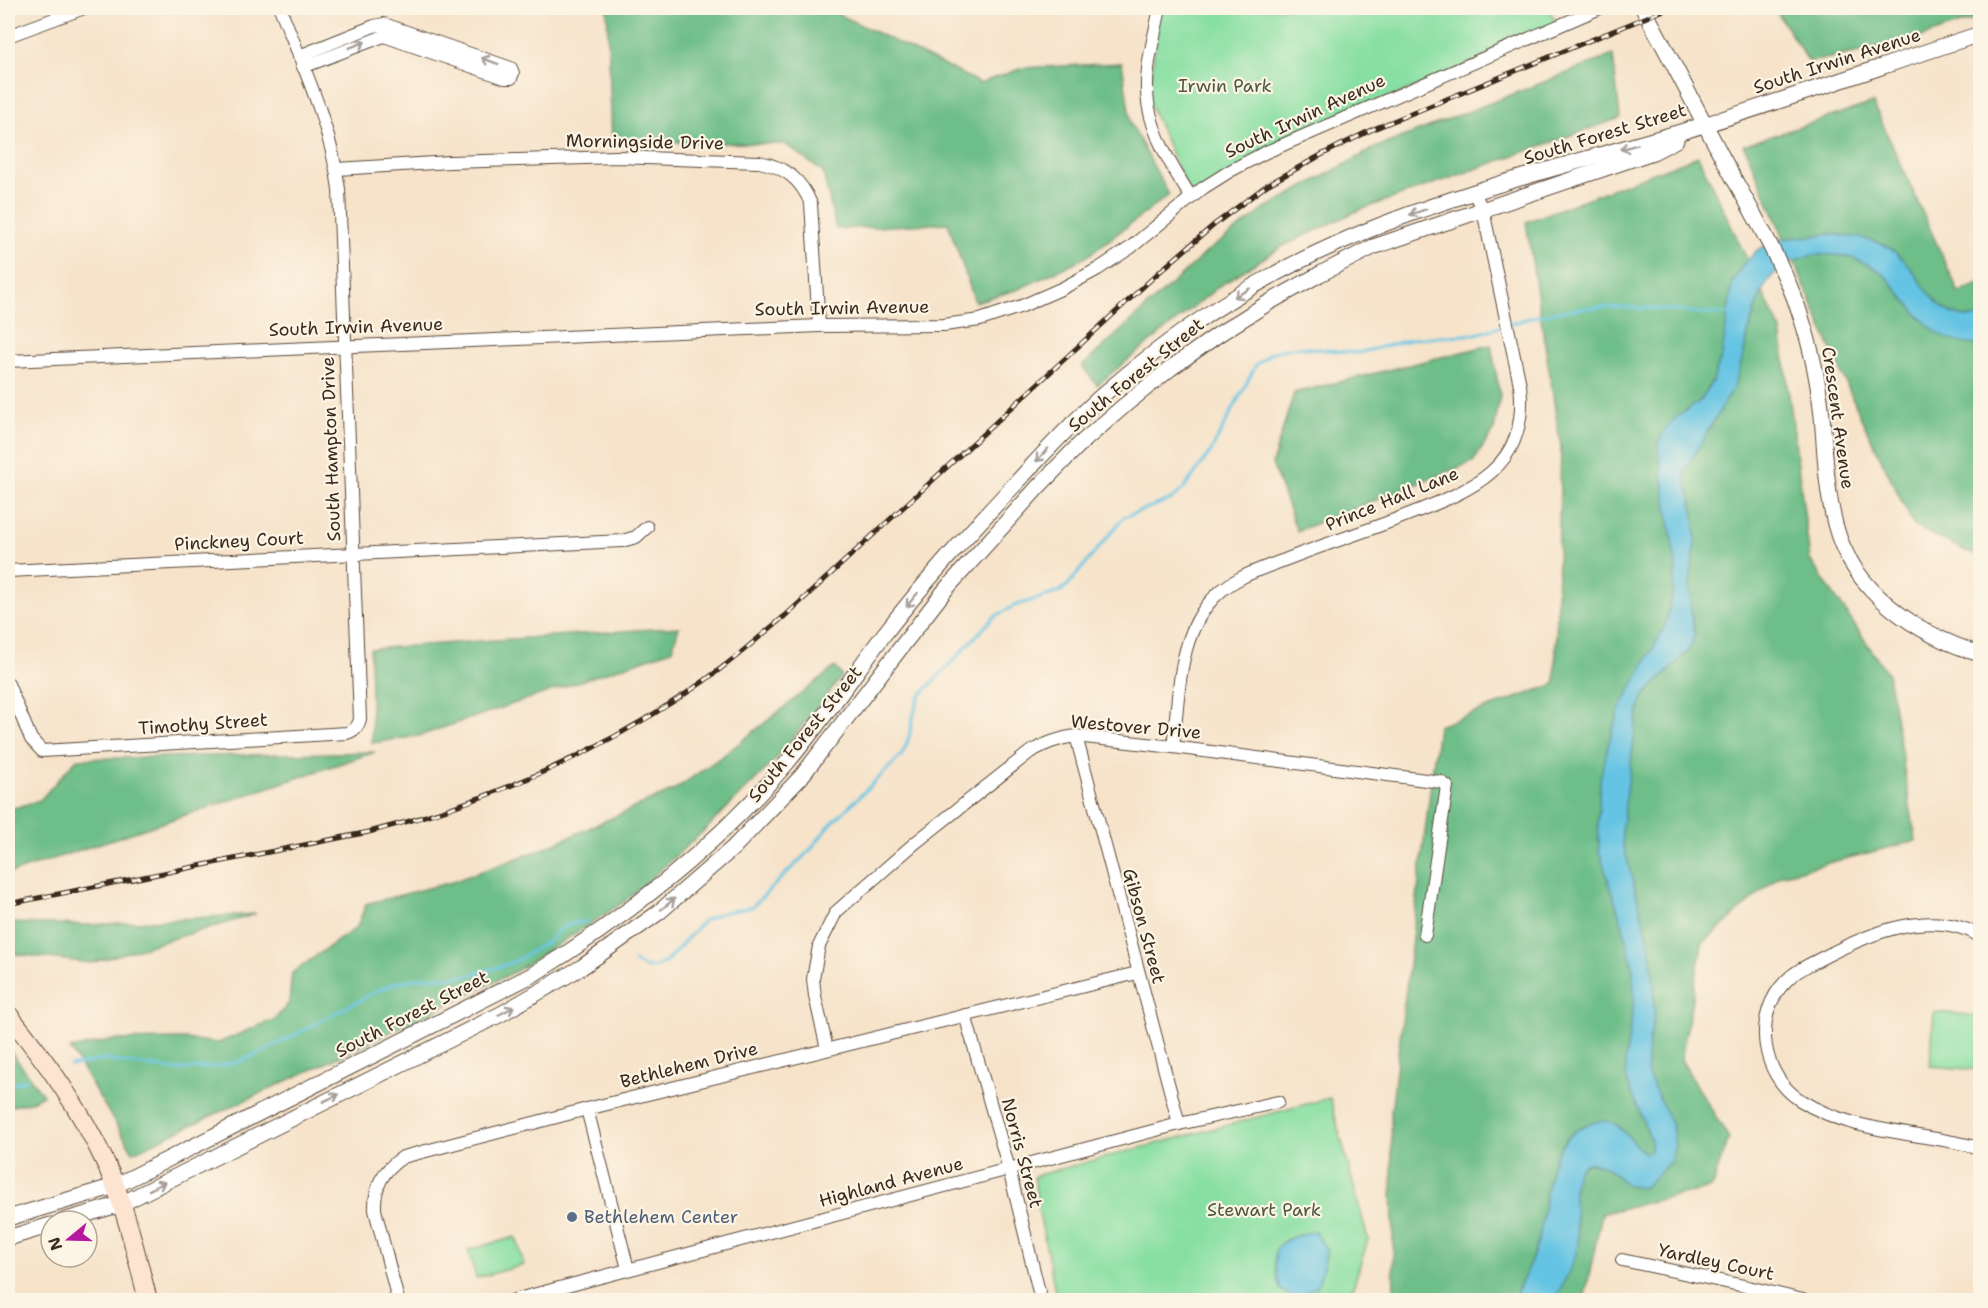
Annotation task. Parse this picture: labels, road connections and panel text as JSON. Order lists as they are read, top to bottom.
{
  "streets": {
    "street": [
      "South Irwin Avenue",
      "South Forest Street",
      "Morningside Drive",
      "Crescent Avenue",
      "South Hampton Drive",
      "Prince Hall Lane",
      "Pinckney Court",
      "Timothy Street",
      "Westover Drive",
      "Gibson Street",
      "Bethlehem Drive",
      "Norris Street",
      "Highland Avenue",
      "Yardley Court"
    ]
  },
  "crossings": [
    ["South Irwin Avenue", "South Forest Street"],
    ["South Irwin Avenue", "Morningside Drive"],
    ["South Irwin Avenue", "Crescent Avenue"],
    ["South Irwin Avenue", "South Hampton Drive"],
    ["South Forest Street", "Crescent Avenue"],
    ["South Forest Street", "Prince Hall Lane"],
    ["Morningside Drive", "South Hampton Drive"],
    ["South Hampton Drive", "Pinckney Court"],
    ["South Hampton Drive", "Timothy Street"],
    ["Prince Hall Lane", "Westover Drive"],
    ["Westover Drive", "Gibson Street"],
    ["Westover Drive", "Bethlehem Drive"],
    ["Gibson Street", "Bethlehem Drive"],
    ["Gibson Street", "Highland Avenue"],
    ["Bethlehem Drive", "Norris Street"],
    ["Norris Street", "Highland Avenue"]
  ],
  "parks": ["Irwin Park", "Stewart Park"],
  "places": ["Bethlehem Center"],
  "north": "left"
}
